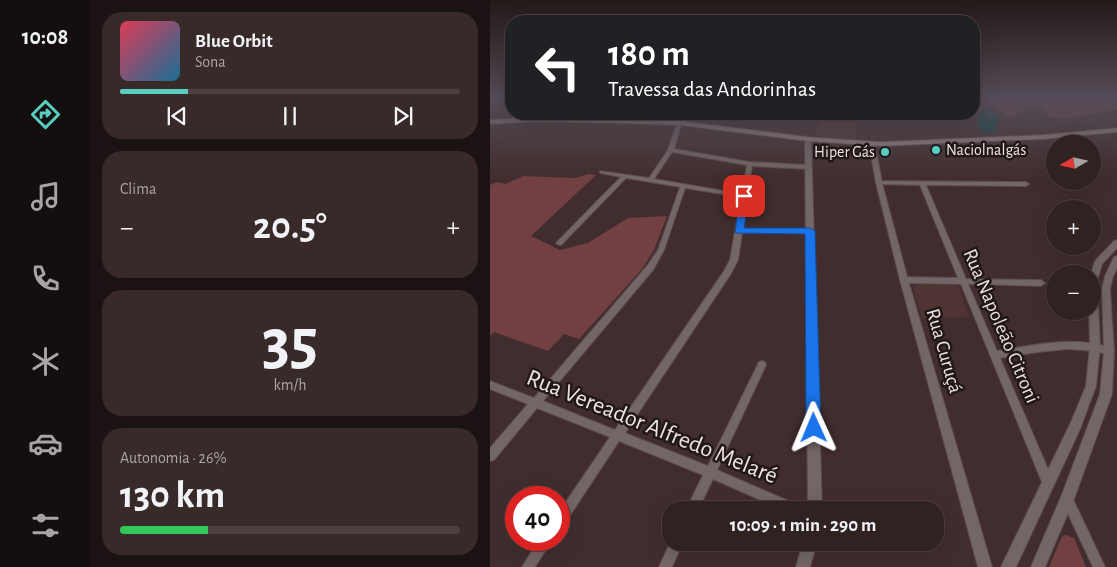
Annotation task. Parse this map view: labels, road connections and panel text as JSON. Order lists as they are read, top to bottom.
{
  "streets": {
    "street": ["Rua Napoleão Citroni", "Rua Curuçá", "Rua Vereador Alfredo Melaré"]
  },
  "places": ["Naciolnalgás", "Hiper Gás"],
  "north": "left",
  "page": {
    "tabs": "10:08",
    "turn": ["180 m", "Travessa das Andorinhas"],
    "song": ["Blue Orbit", "Sona"],
    "map_buttons": ["+", "−"],
    "tile": [
      "Clima",
      ["35", "km/h"],
      ["Autonomia · 26%", "130 km"]
    ],
    "heat": ["−", "20.5°", "+"],
    "limit": "40",
    "trip": "10:09 · 1 min · 290 m"
  }
}
